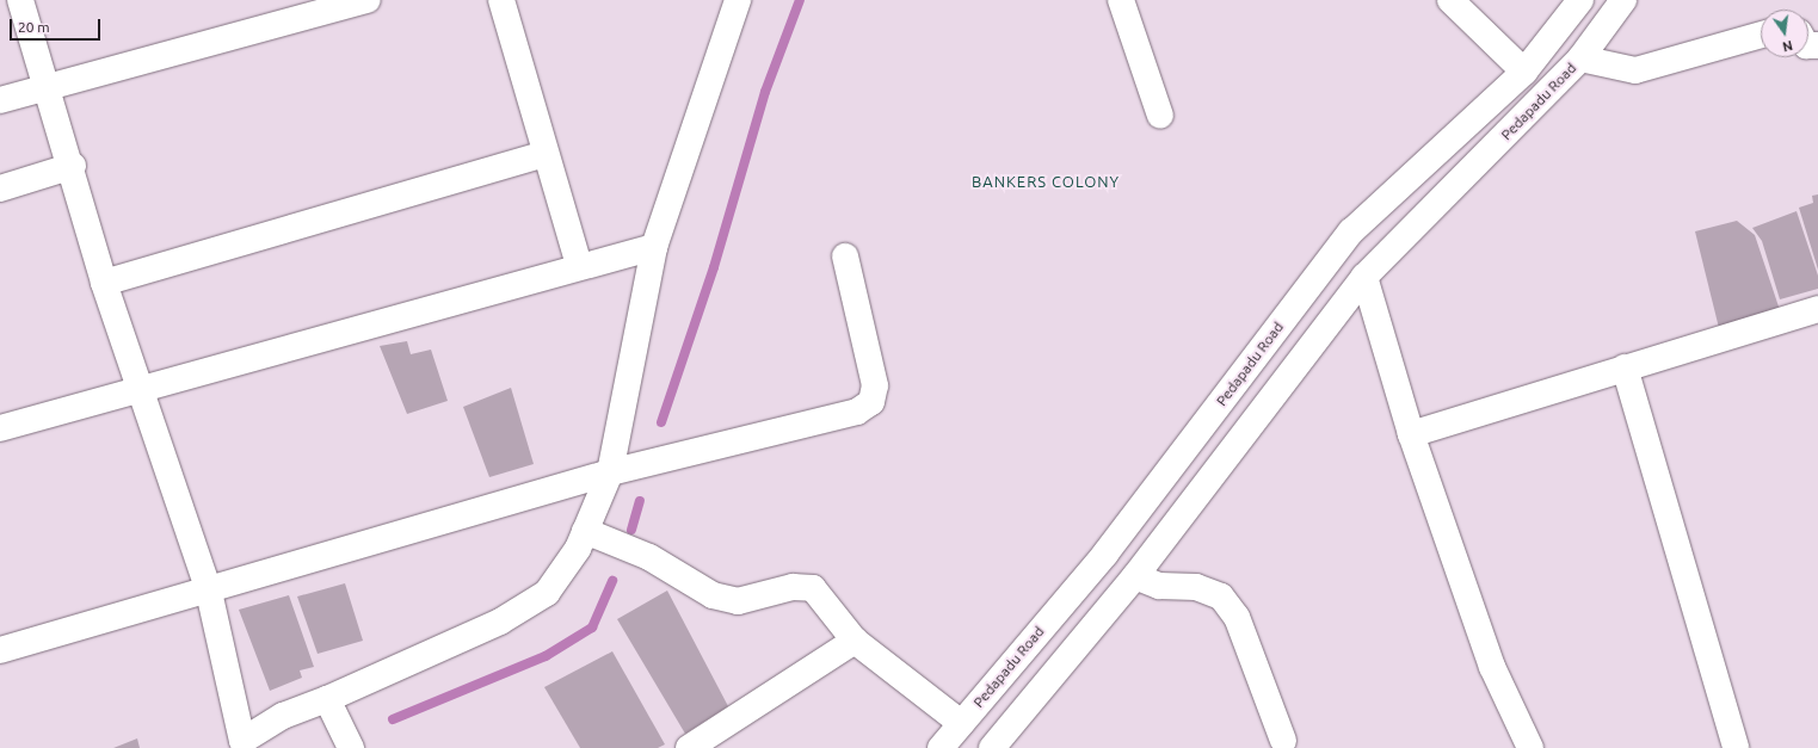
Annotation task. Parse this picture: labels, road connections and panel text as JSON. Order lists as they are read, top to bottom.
{
  "streets": {
    "street": ["Pedapadu Road"]
  },
  "districts": ["BANKERS COLONY"],
  "scale_bar": "20 m",
  "north": "bottom"
}
